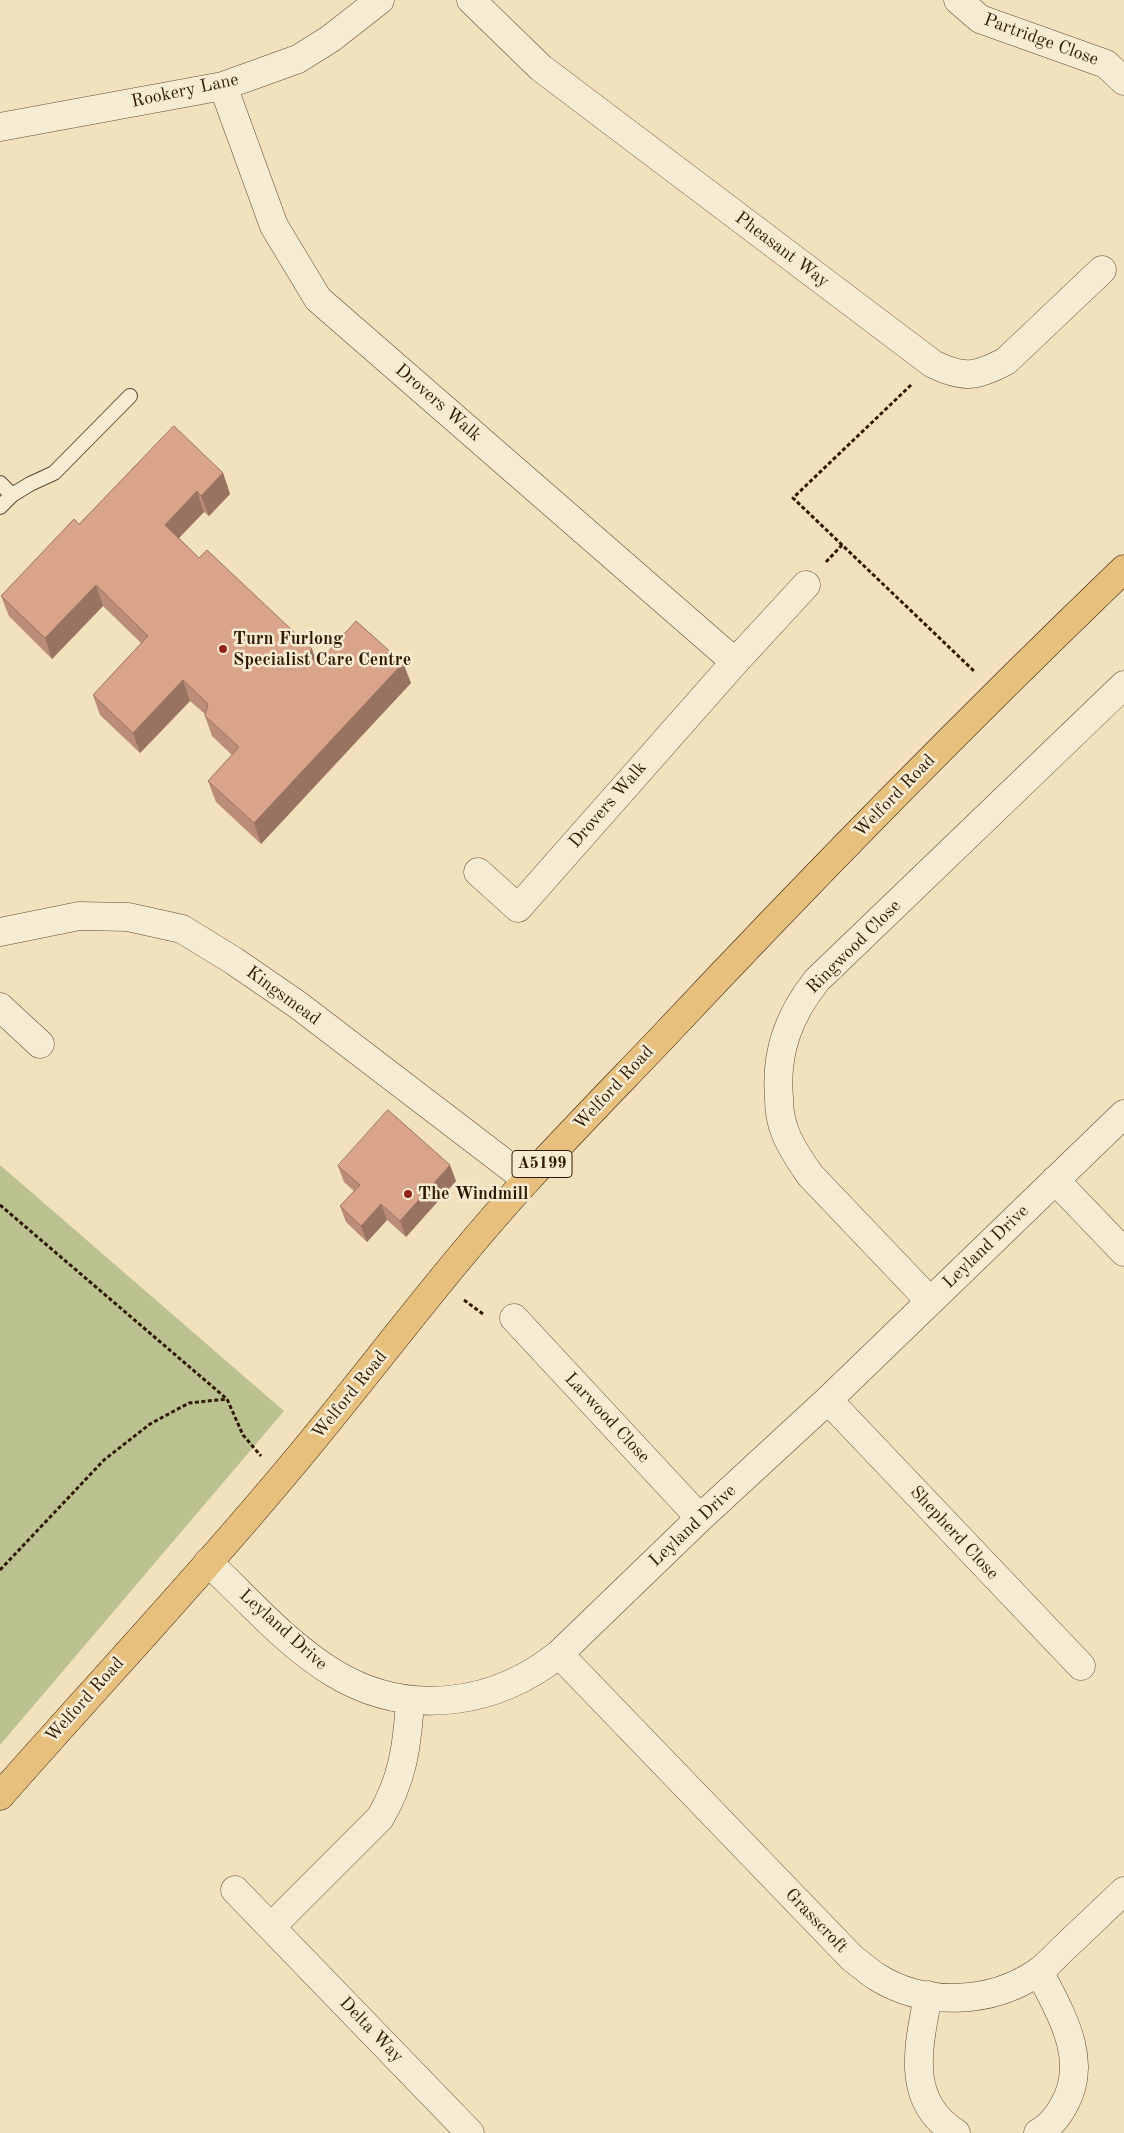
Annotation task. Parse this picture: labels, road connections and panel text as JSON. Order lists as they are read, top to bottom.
{
  "streets": {
    "main road": ["Welford Road", "A5199"],
    "street": [
      "Partridge Close",
      "Rookery Lane",
      "Pheasant Way",
      "Drovers Walk",
      "Ringwood Close",
      "Kingsmead",
      "Leyland Drive",
      "Larwood Close",
      "Shepherd Close",
      "Grasscroft",
      "Delta Way"
    ]
  },
  "crossings": [
    ["Rookery Lane", "Drovers Walk"],
    ["Welford Road", "Kingsmead"],
    ["Welford Road", "Leyland Drive"],
    ["Ringwood Close", "Leyland Drive"],
    ["Leyland Drive", "Larwood Close"],
    ["Leyland Drive", "Shepherd Close"],
    ["Leyland Drive", "Grasscroft"]
  ],
  "places": ["Turn Furlong Specialist Care Centre", "The Windmill"]
}
